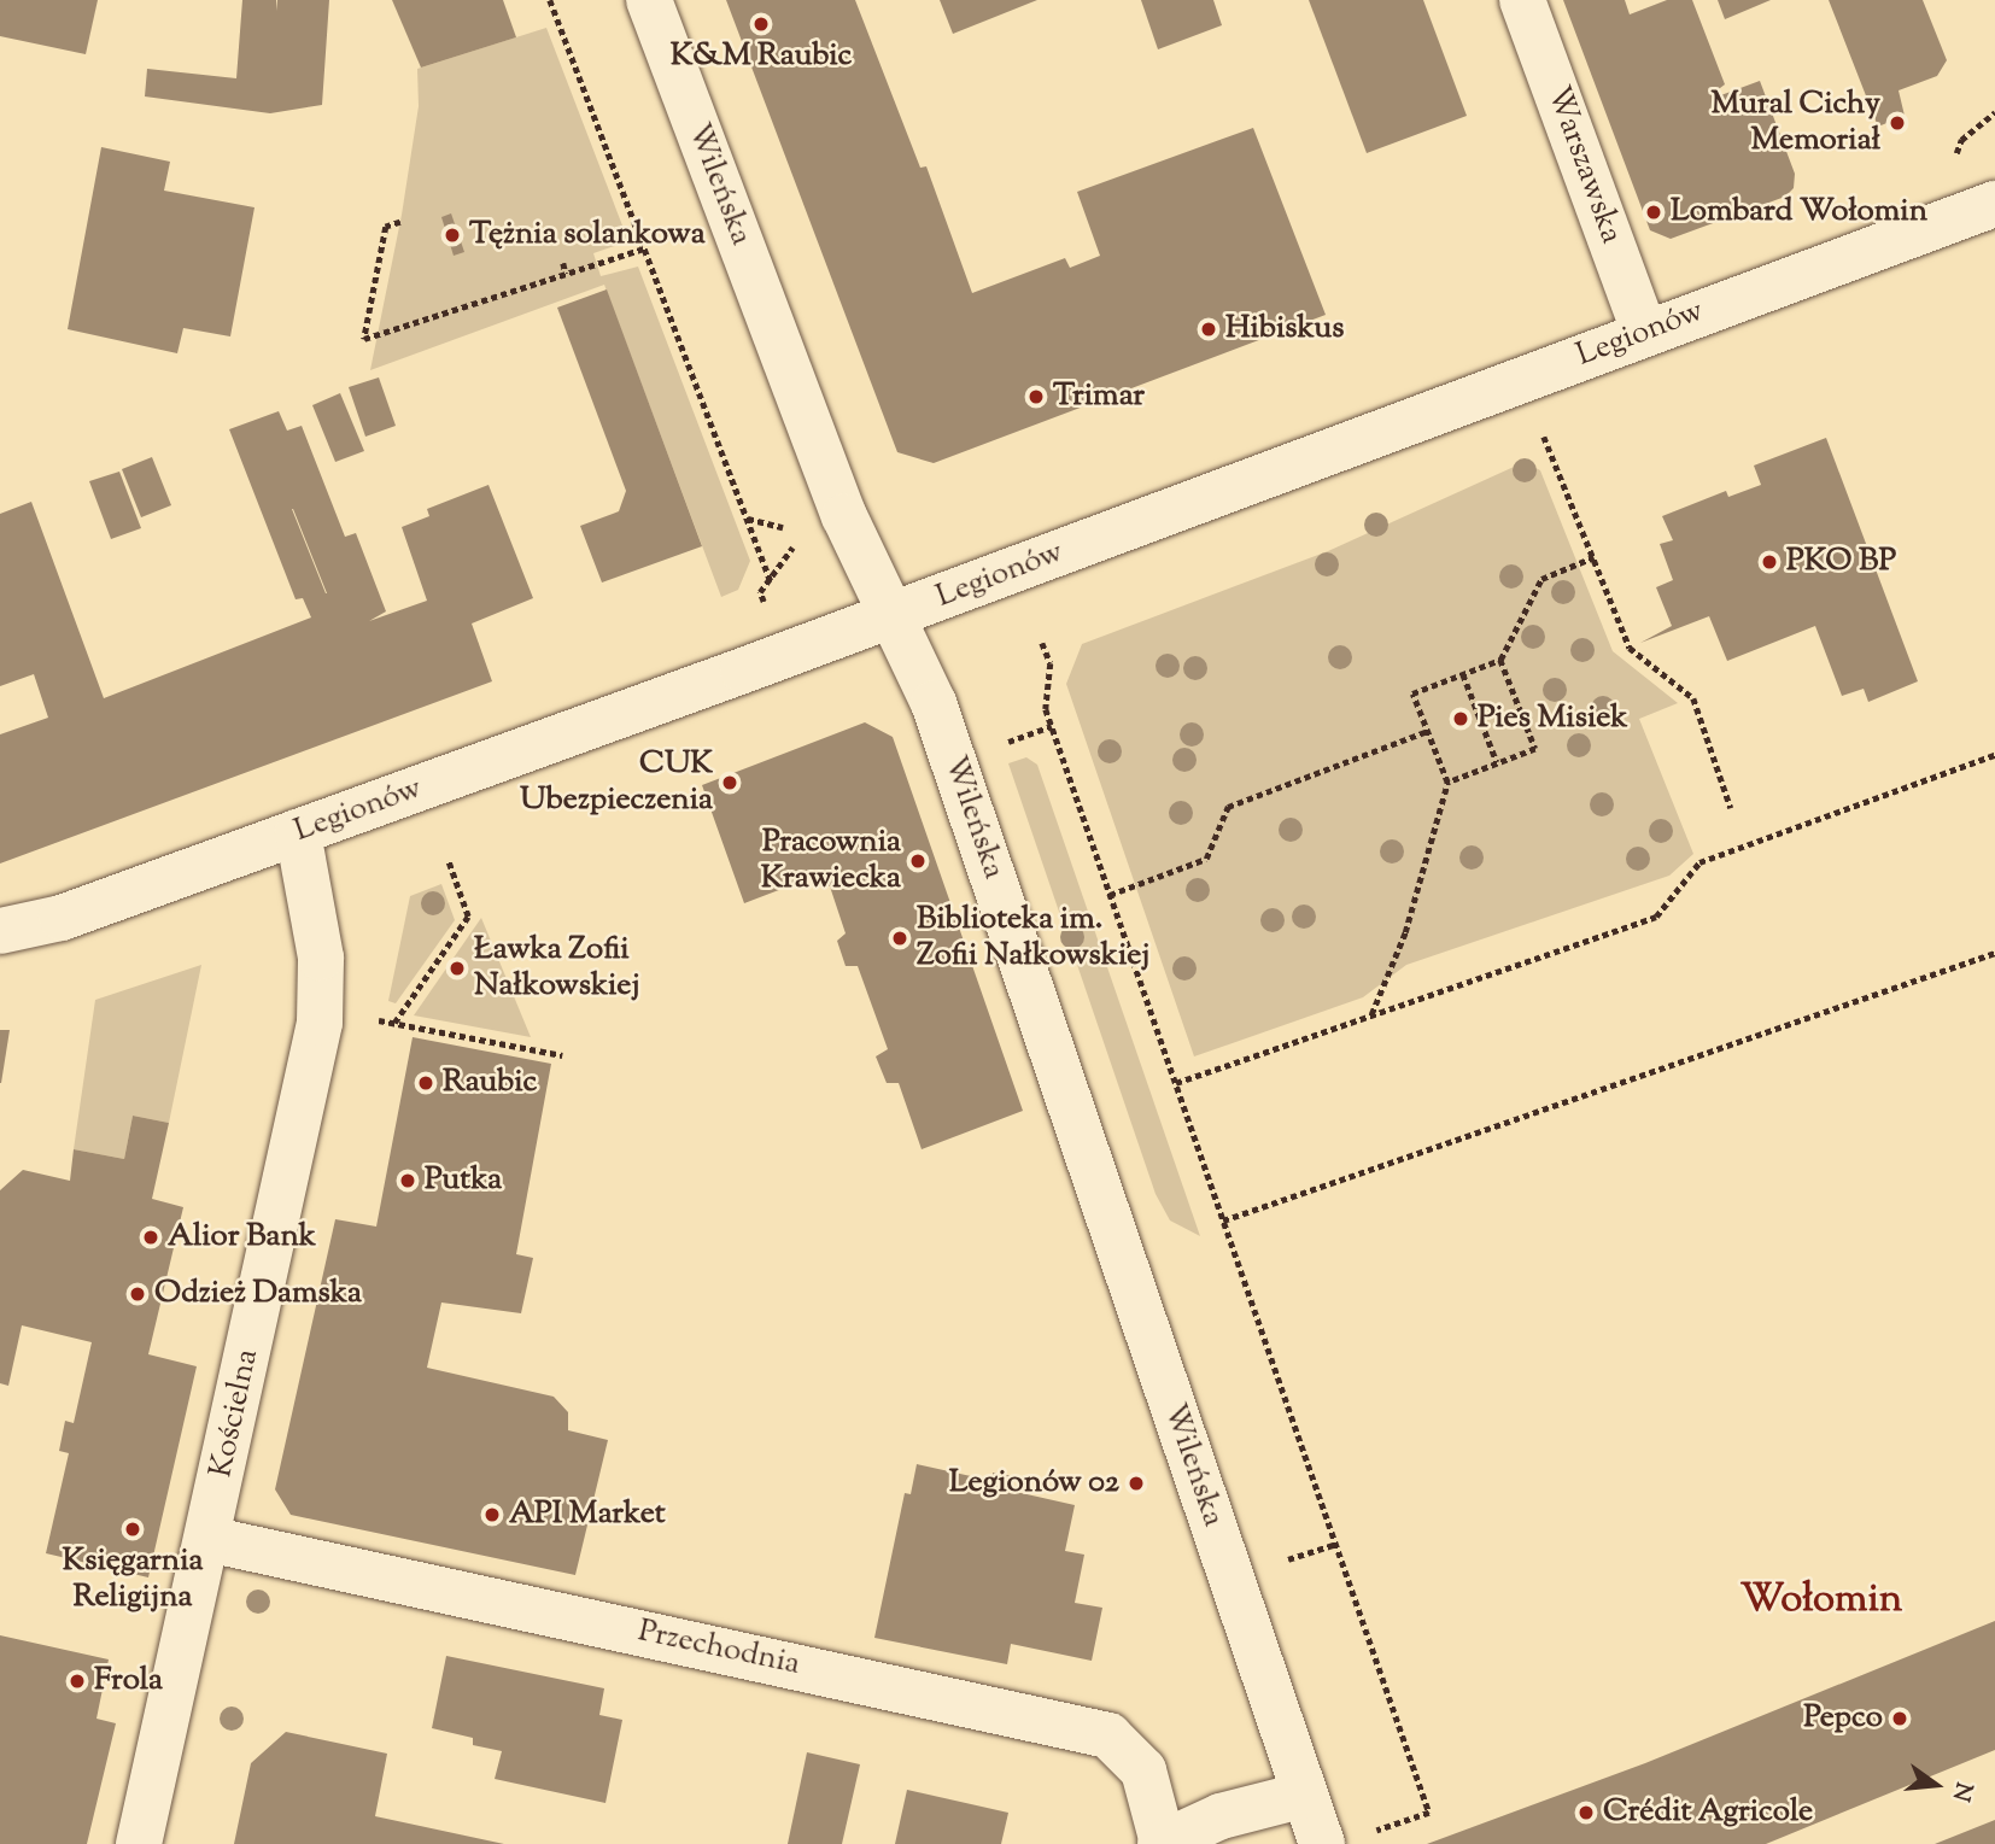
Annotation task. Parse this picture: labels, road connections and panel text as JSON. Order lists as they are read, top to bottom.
{
  "streets": {
    "street": [
      "Warszawska",
      "Wileńska",
      "Legionów",
      "Kościelna",
      "Przechodnia"
    ]
  },
  "crossings": [
    ["Warszawska", "Legionów"],
    ["Wileńska", "Legionów"],
    ["Legionów", "Kościelna"],
    ["Kościelna", "Przechodnia"]
  ],
  "districts": ["Wołomin"],
  "places": [
    "K&M Raubic",
    "Mural Cichy Memoriał",
    "Lombard Wołomin",
    "Tężnia solankowa",
    "Hibiskus",
    "Trimar",
    "PKO BP",
    "Pies Misiek",
    "CUK Ubezpieczenia",
    "Pracownia Krawiecka",
    "Biblioteka im. Zofii Nałkowskiej",
    "Ławka Zofii Nałkowskiej",
    "Raubic",
    "Putka",
    "Alior Bank",
    "Odzież Damska",
    "Legionów 02",
    "API Market",
    "Księgarnia Religijna",
    "Frola",
    "Pepco",
    "Crédit Agricole"
  ],
  "north": "right"
}
